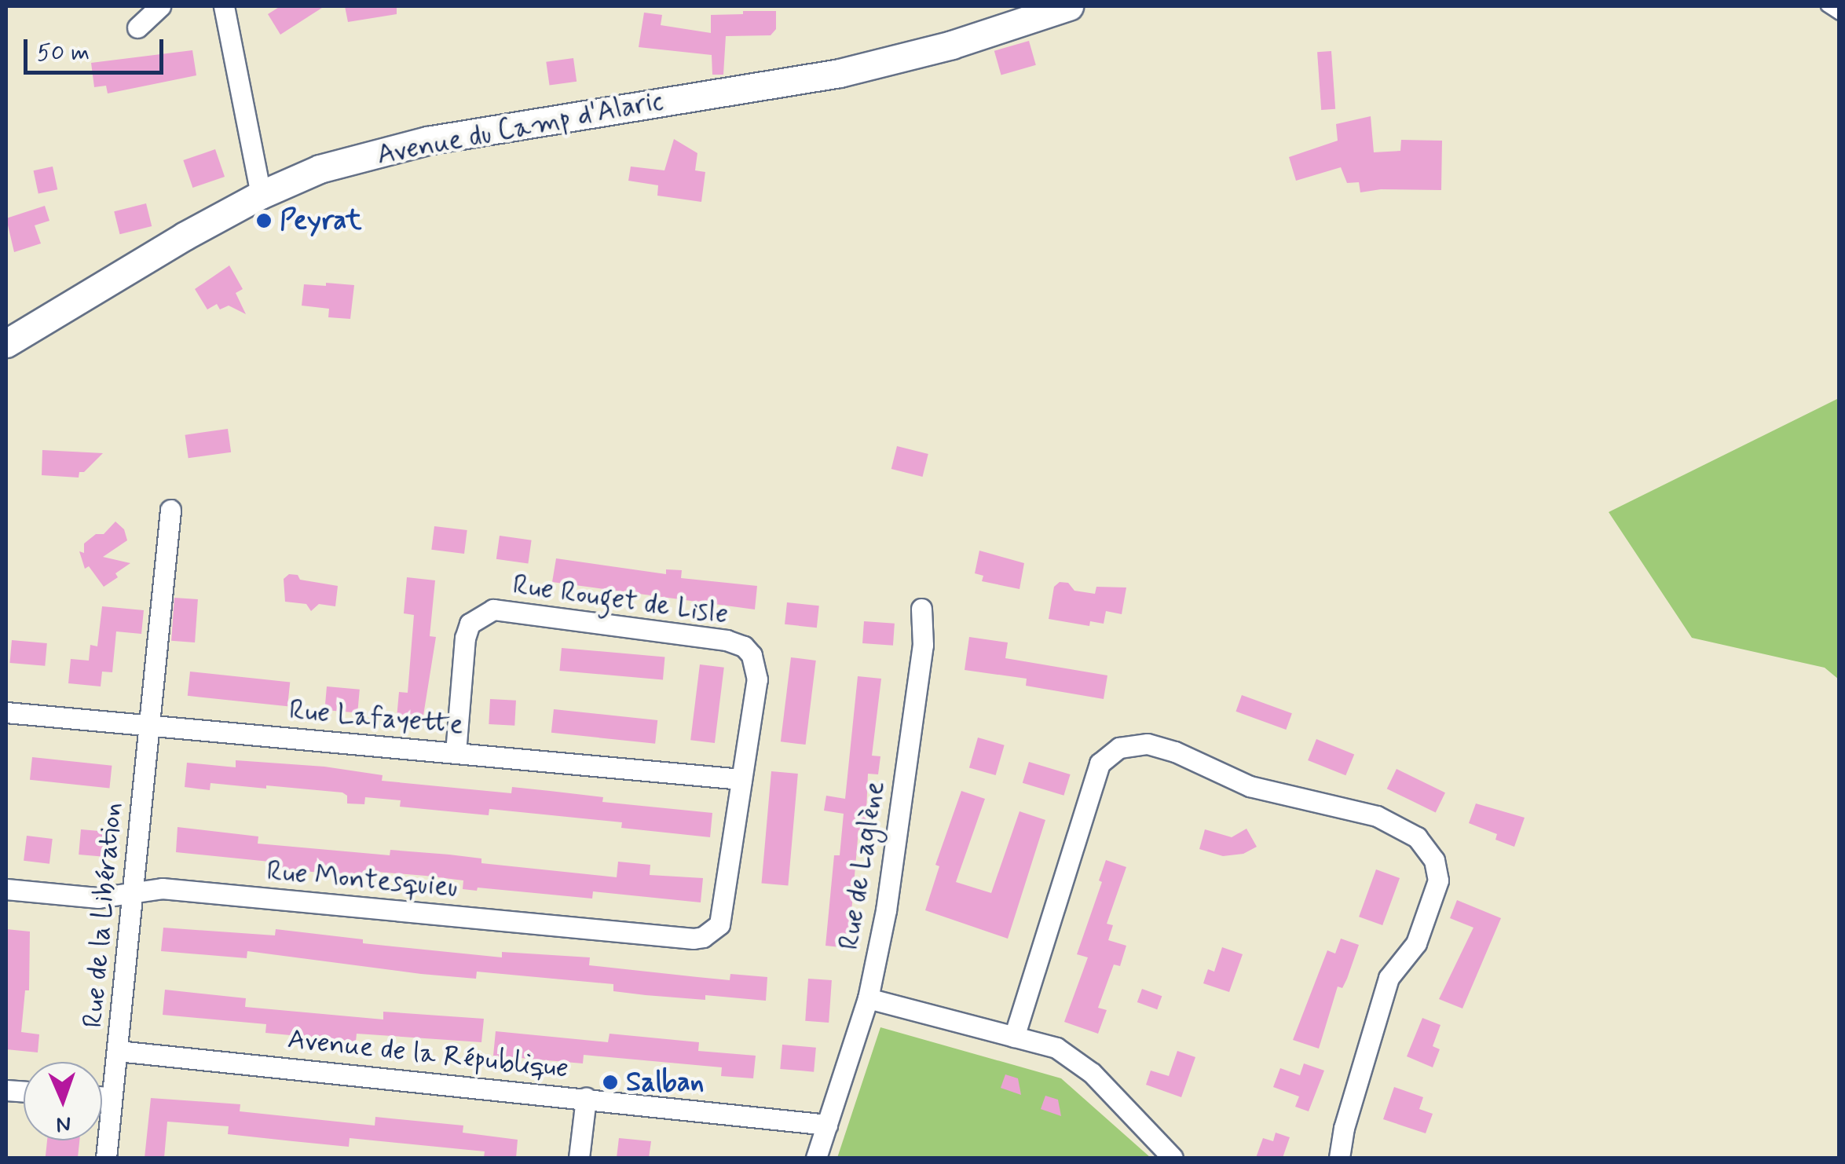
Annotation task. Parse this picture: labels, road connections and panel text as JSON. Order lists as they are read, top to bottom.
{
  "streets": {
    "main road": ["Avenue du Camp d'Alaric"],
    "street": [
      "Rue Rouget de Lisle",
      "Rue Lafayette",
      "Rue de Laglène",
      "Rue Montesquieu",
      "Rue de la Libération",
      "Avenue de la République"
    ]
  },
  "crossings": [
    ["Rue Rouget de Lisle", "Rue Lafayette"],
    ["Rue Rouget de Lisle", "Rue Montesquieu"],
    ["Rue Lafayette", "Rue de la Libération"],
    ["Rue de Laglène", "Avenue de la République"],
    ["Rue Montesquieu", "Rue de la Libération"],
    ["Rue de la Libération", "Avenue de la République"]
  ],
  "places": ["Peyrat", "Salban"],
  "scale_bar": "50 m",
  "north": "bottom"
}
